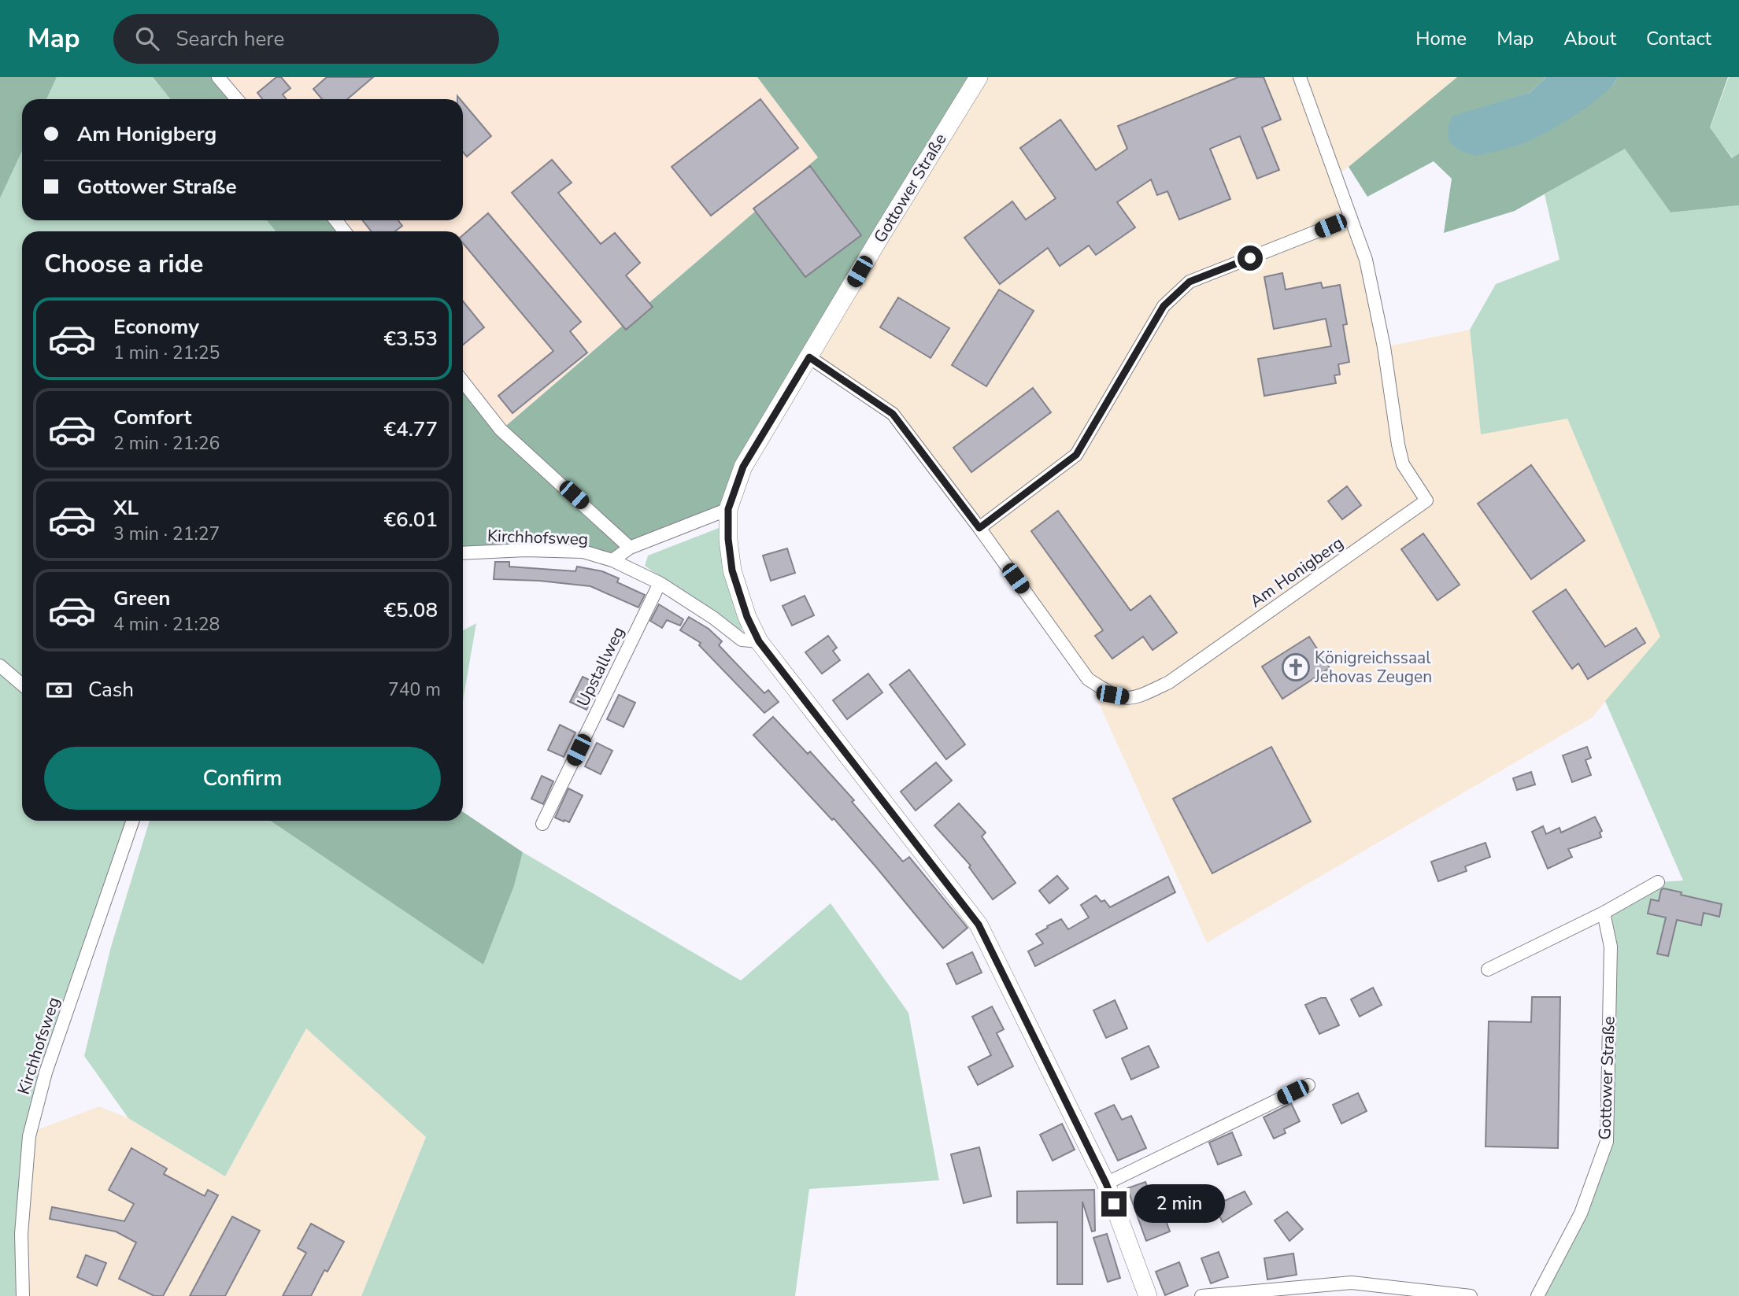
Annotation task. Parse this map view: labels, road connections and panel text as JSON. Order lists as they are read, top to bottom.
{
  "streets": {
    "street": [
      "Gottower Straße",
      "Kirchhofsweg",
      "Am Honigberg",
      "Upstallweg"
    ]
  },
  "crossings": [
    ["Gottower Straße", "Kirchhofsweg"],
    ["Gottower Straße", "Am Honigberg"],
    ["Kirchhofsweg", "Upstallweg"]
  ],
  "places": {
    "church": ["Königreichssaal Jehovas Zeugen"]
  },
  "page": {
    "header": "Map",
    "search": "Search here",
    "nav": [
      "Home",
      "Map",
      "About",
      "Contact"
    ],
    "banner": ["Am Honigberg", "Gottower Straße"],
    "heading": "Choose a ride",
    "list": [
      {
        "name": "Economy",
        "note": "1 min · 21:25",
        "value": "€3.53"
      },
      {
        "name": "Comfort",
        "note": "2 min · 21:26",
        "value": "€4.77"
      },
      {
        "name": "XL",
        "note": "3 min · 21:27",
        "value": "€6.01"
      },
      {
        "name": "Green",
        "note": "4 min · 21:28",
        "value": "€5.08"
      }
    ],
    "pay": ["Cash", "740 m"],
    "buttons": "Confirm",
    "bubble": "2 min"
  }
}
